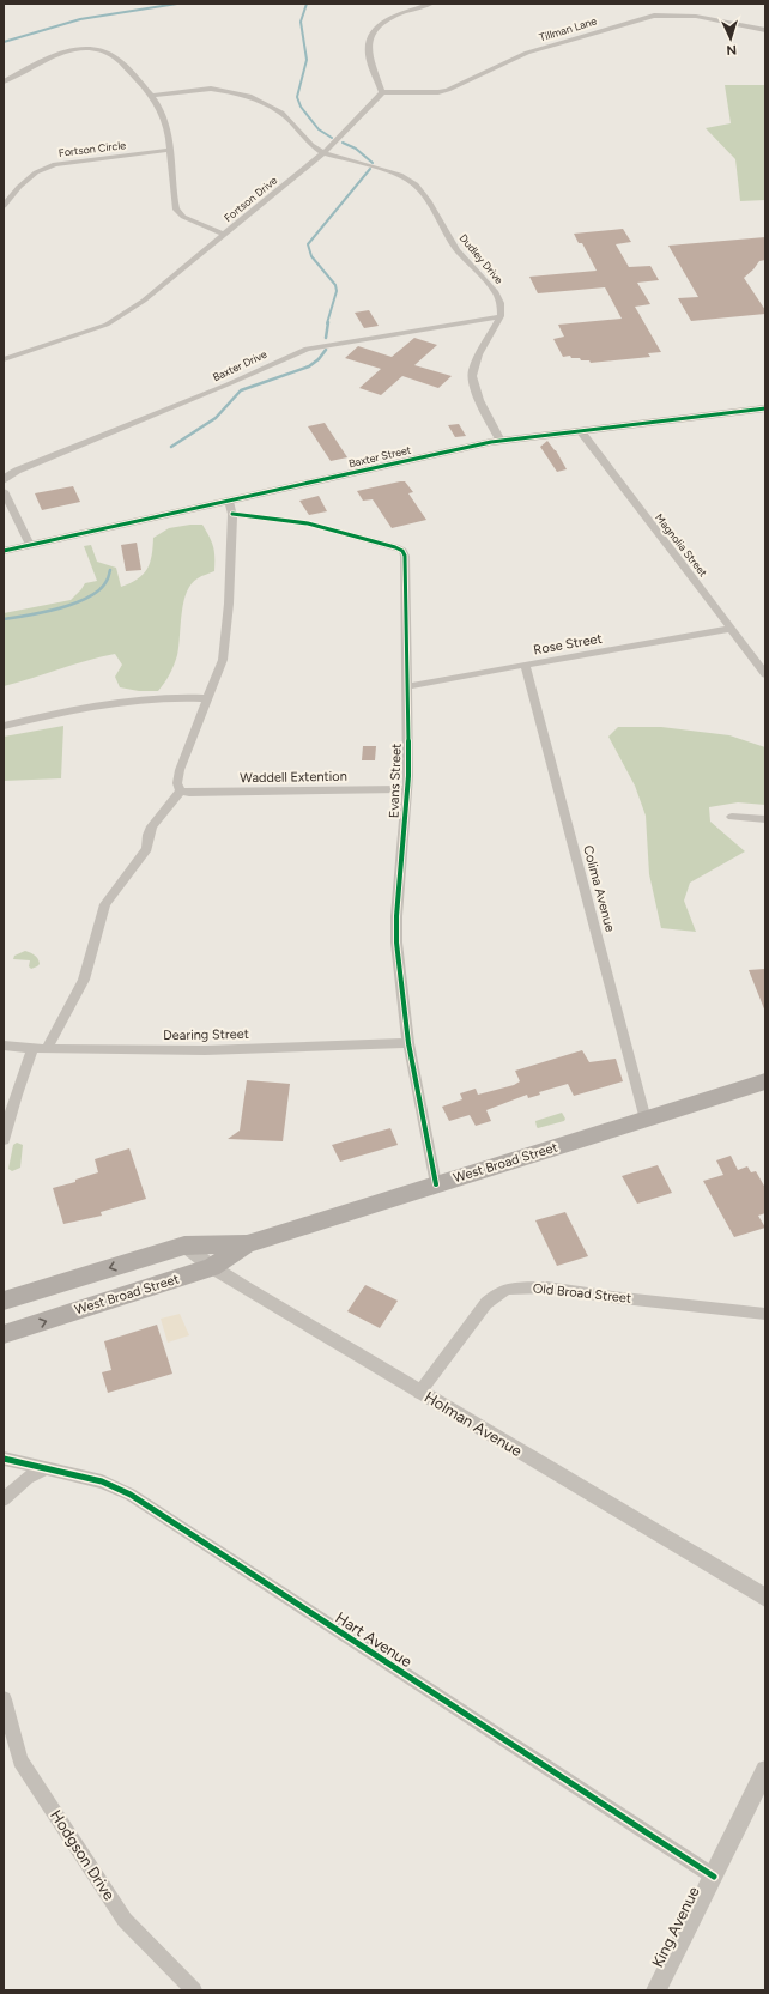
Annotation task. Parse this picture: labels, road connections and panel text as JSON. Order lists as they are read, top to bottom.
{
  "streets": {
    "main road": ["Baxter Street", "West Broad Street"],
    "street": [
      "Tillman Lane",
      "Fortson Circle",
      "Fortson Drive",
      "Dudley Drive",
      "Baxter Drive",
      "Magnolia Street",
      "Rose Street",
      "Waddell Extention",
      "Evans Street",
      "Colima Avenue",
      "Dearing Street",
      "Old Broad Street",
      "Holman Avenue",
      "Hart Avenue",
      "Hodgson Drive",
      "King Avenue"
    ]
  },
  "crossings": [
    ["Tillman Lane", "Fortson Drive"],
    ["Fortson Drive", "Dudley Drive"],
    ["Dudley Drive", "Baxter Drive"],
    ["Baxter Street", "Magnolia Street"],
    ["Magnolia Street", "Rose Street"],
    ["Rose Street", "Evans Street"],
    ["Rose Street", "Colima Avenue"],
    ["Waddell Extention", "Evans Street"],
    ["Evans Street", "Dearing Street"],
    ["Evans Street", "West Broad Street"],
    ["Colima Avenue", "West Broad Street"],
    ["West Broad Street", "Holman Avenue"],
    ["Old Broad Street", "Holman Avenue"],
    ["Hart Avenue", "King Avenue"]
  ],
  "north": "bottom"
}
